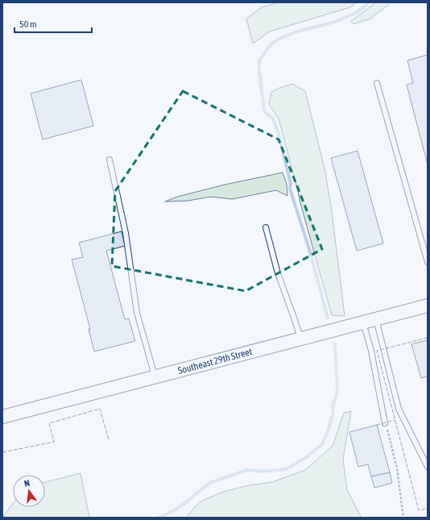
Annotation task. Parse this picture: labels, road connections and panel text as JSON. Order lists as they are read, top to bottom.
{
  "streets": {
    "main road": ["Southeast 29th Street"]
  },
  "scale_bar": "50 m",
  "north": "top"
}
